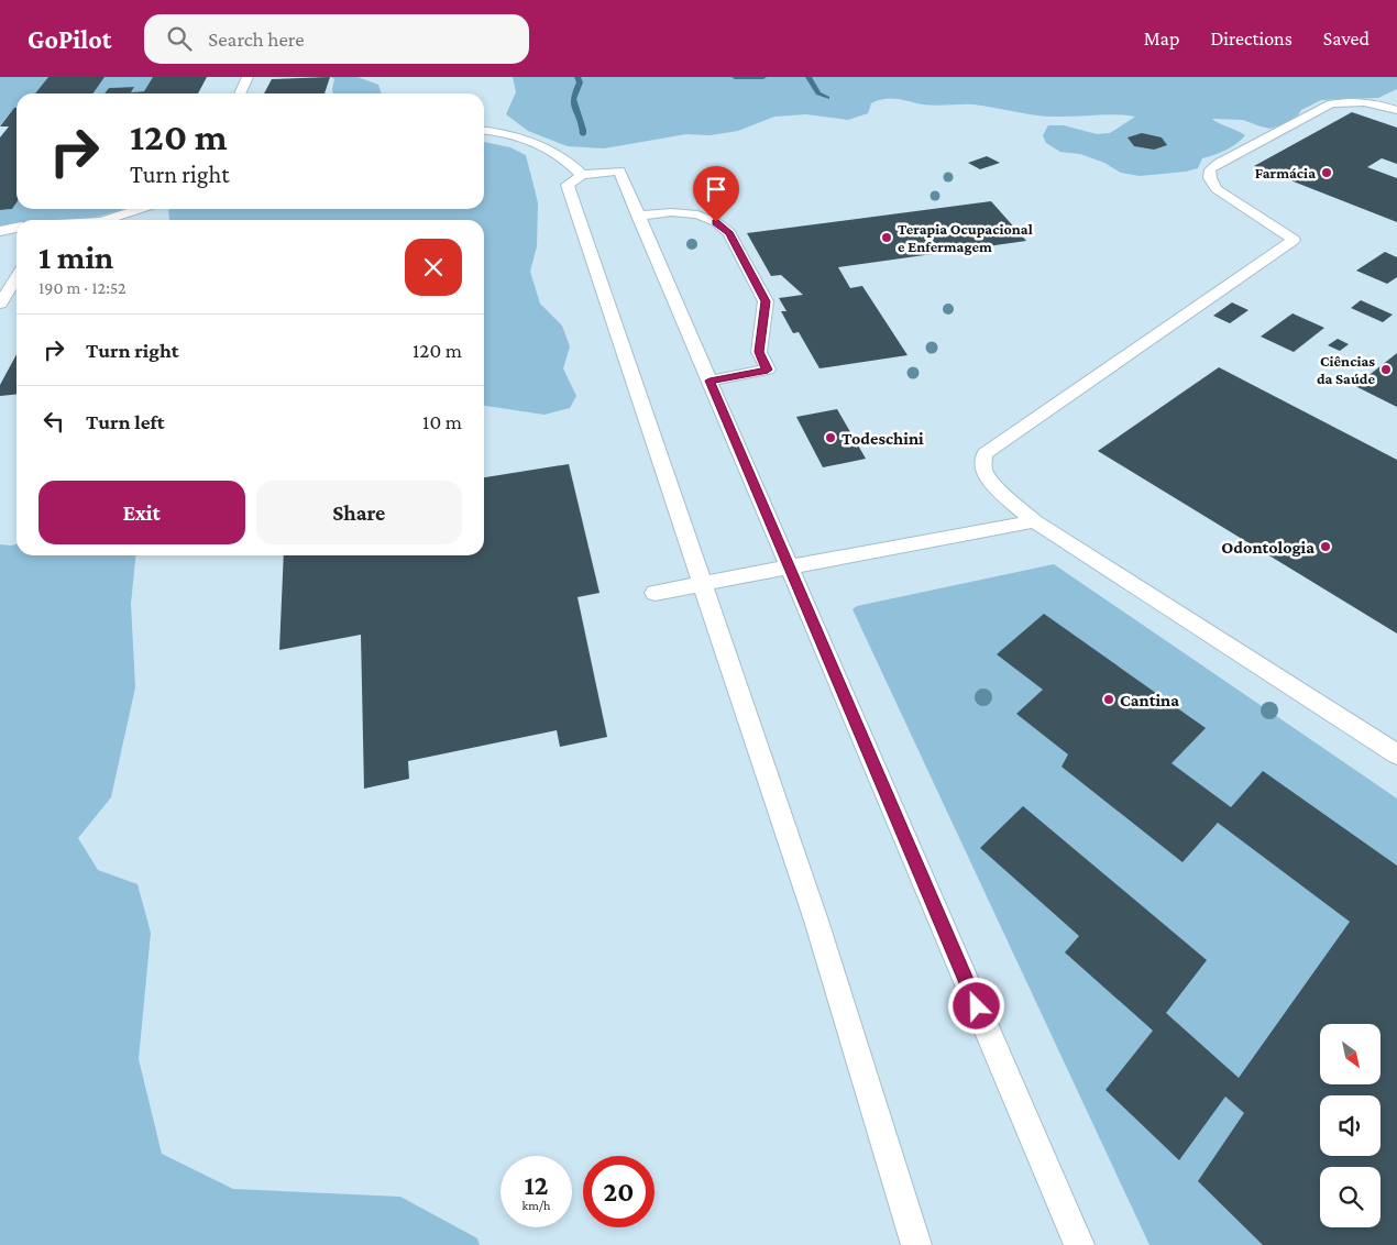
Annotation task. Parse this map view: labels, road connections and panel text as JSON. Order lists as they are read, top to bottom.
{
  "places": [
    "Farmácia",
    "Terapia Ocupacional e Enfermagem",
    "Ciências da Saúde",
    "Todeschini",
    "Odontologia",
    "Cantina"
  ],
  "north": "bottom right",
  "page": {
    "header": "GoPilot",
    "search": "Search here",
    "nav": ["Map", "Directions", "Saved"],
    "turn": ["120 m", "Turn right"],
    "heading": ["1 min", "190 m · 12:52"],
    "list": [
      {
        "name": "Turn right",
        "value": "120 m"
      },
      {
        "name": "Turn left",
        "value": "10 m"
      }
    ],
    "buttons": ["Exit", "Share"],
    "speed": "12 km/h",
    "limit": "20"
  }
}
